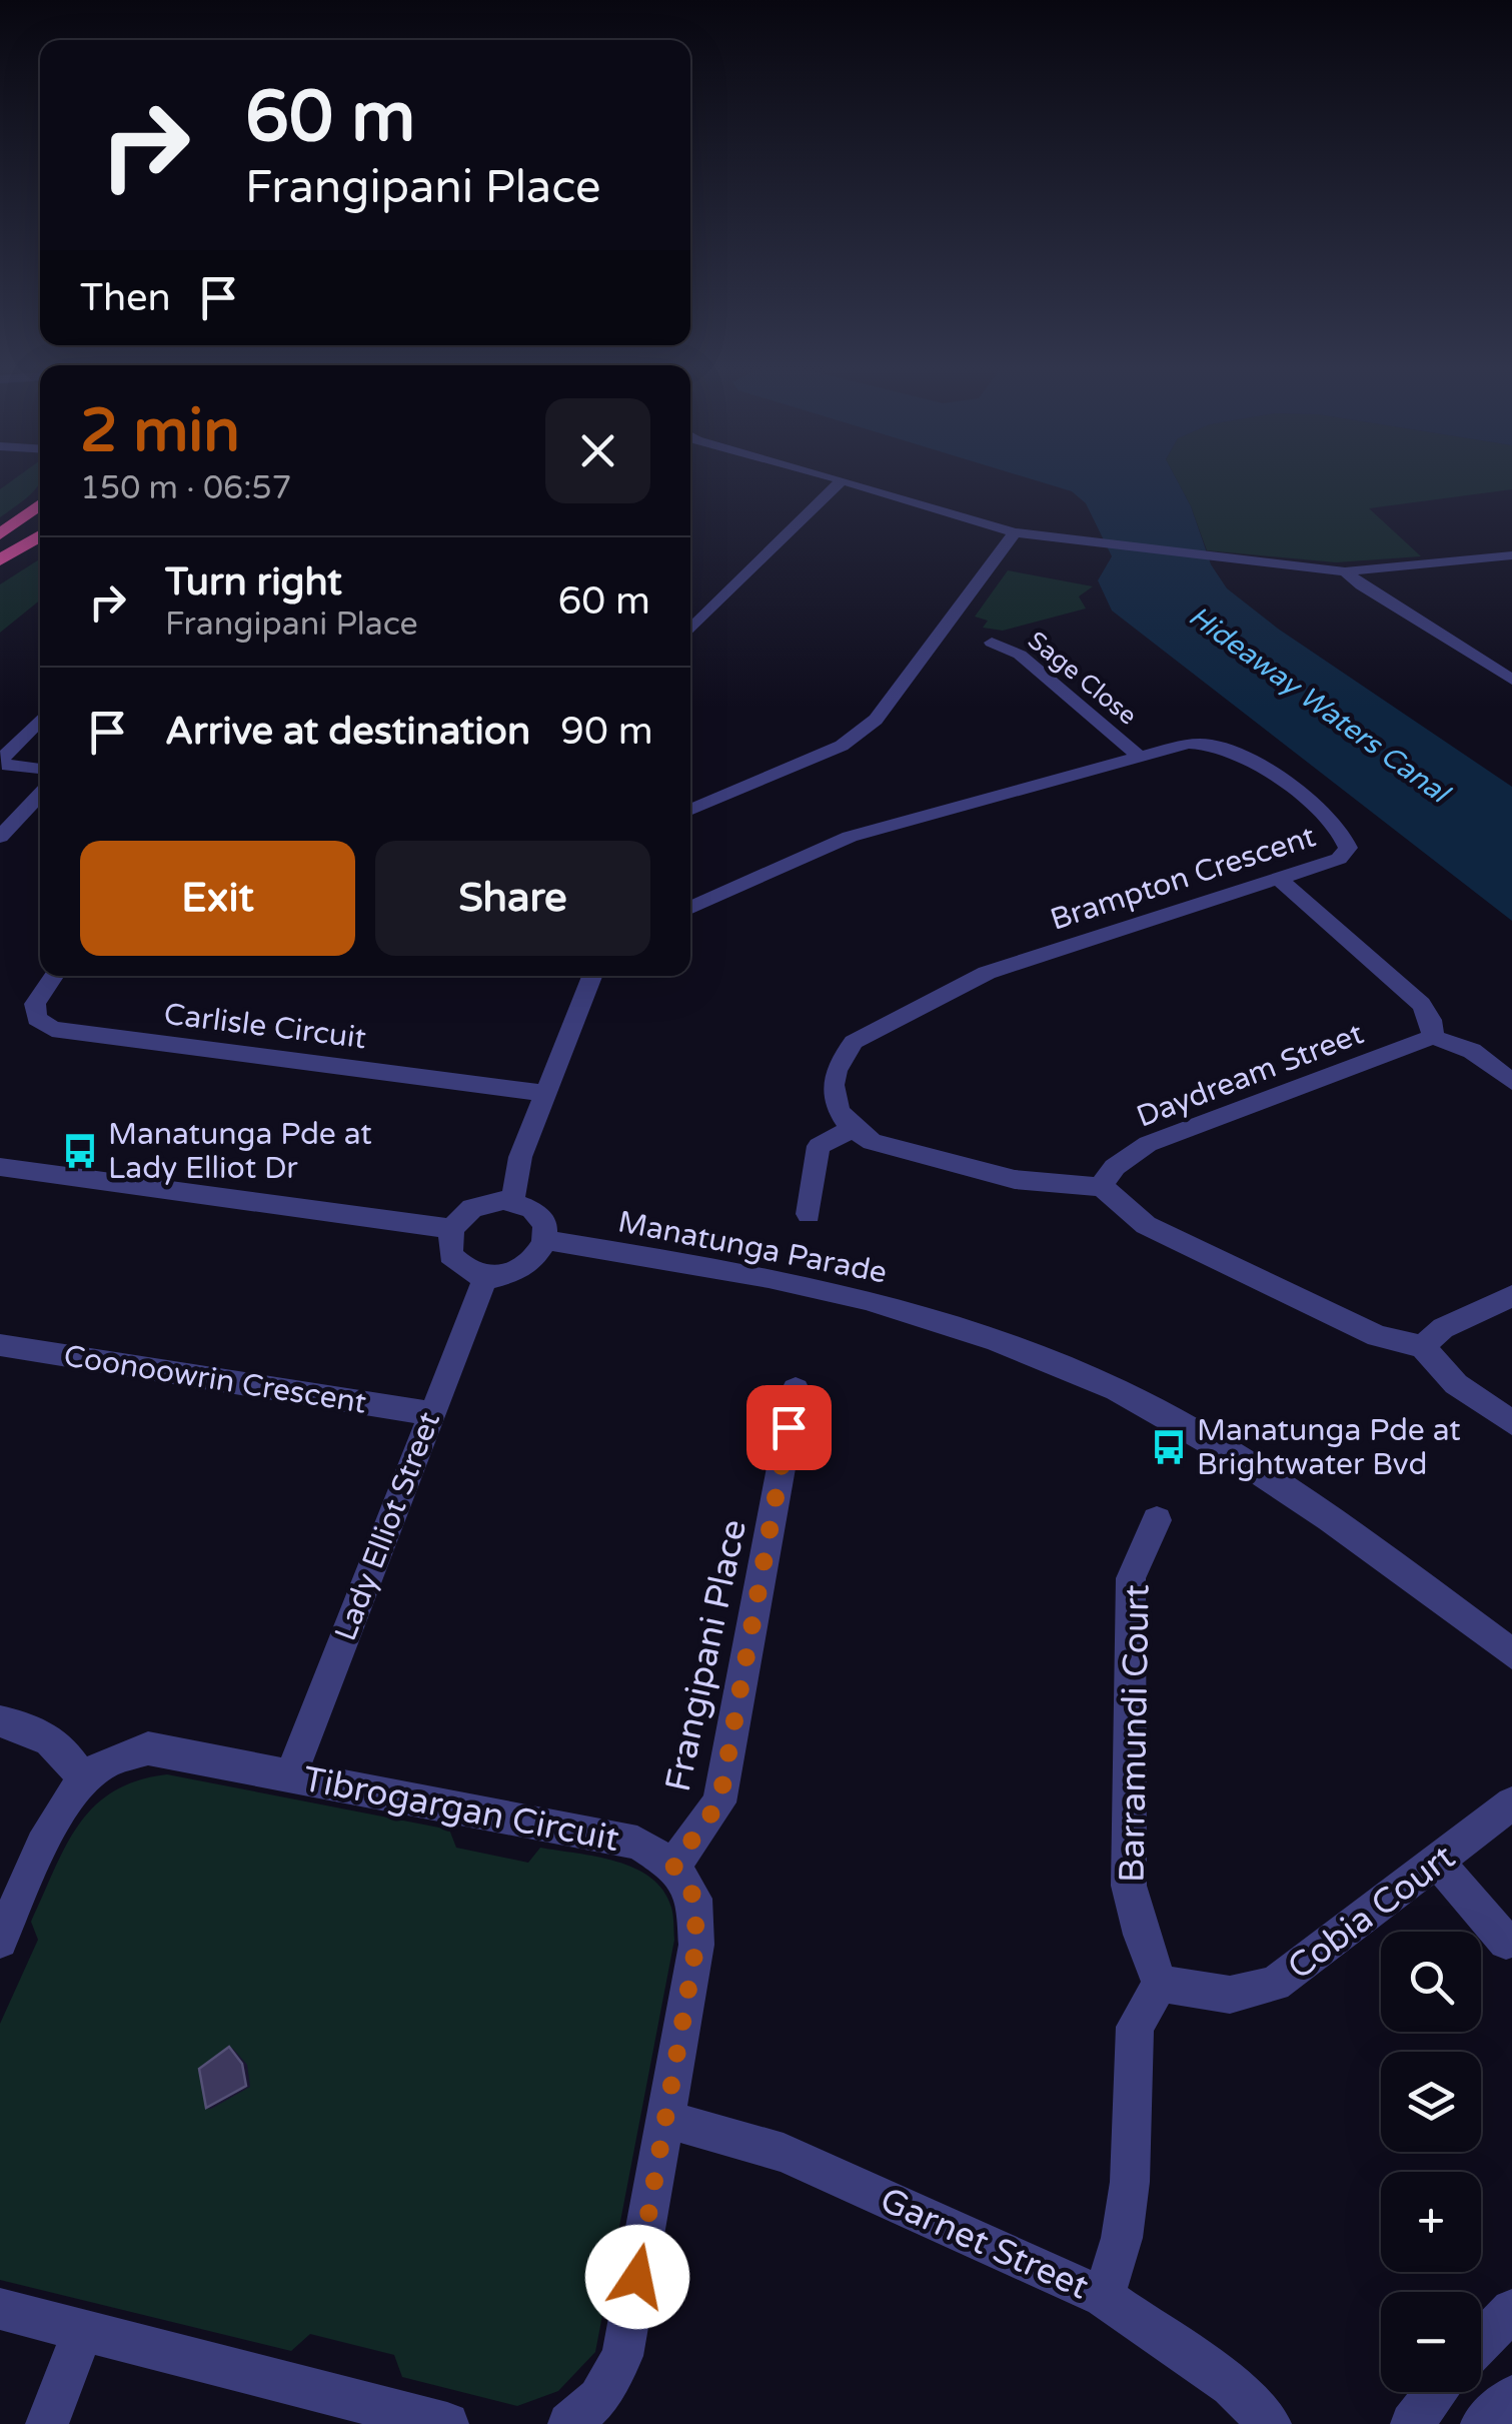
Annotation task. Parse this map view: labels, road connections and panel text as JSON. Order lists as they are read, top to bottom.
{
  "streets": {
    "street": [
      "Sage Close",
      "Brampton Crescent",
      "Carlisle Circuit",
      "Daydream Street",
      "Manatunga Parade",
      "Coonoowrin Crescent",
      "Lady Elliot Street",
      "Frangipani Place",
      "Barramundi Court",
      "Tibrogargan Circuit",
      "Cobia Court",
      "Garnet Street"
    ]
  },
  "crossings": [
    ["Sage Close", "Brampton Crescent"],
    ["Manatunga Parade", "Lady Elliot Street"],
    ["Coonoowrin Crescent", "Lady Elliot Street"],
    ["Lady Elliot Street", "Tibrogargan Circuit"],
    ["Frangipani Place", "Tibrogargan Circuit"],
    ["Barramundi Court", "Cobia Court"]
  ],
  "water": ["Hideaway Waters Canal"],
  "places": {
    "bus stop": ["Manatunga Pde at Lady Elliot Dr", "Manatunga Pde at Brightwater Bvd"]
  },
  "page": {
    "turn": ["60 m", "Frangipani Place"],
    "then": "Then",
    "heading": ["2 min", "150 m · 06:57"],
    "list": [
      {
        "name": "Turn right",
        "note": "Frangipani Place",
        "value": "60 m"
      },
      {
        "name": "Arrive at destination",
        "value": "90 m"
      }
    ],
    "buttons": ["Exit", "Share"],
    "map_buttons": ["+", "−"]
  }
}
